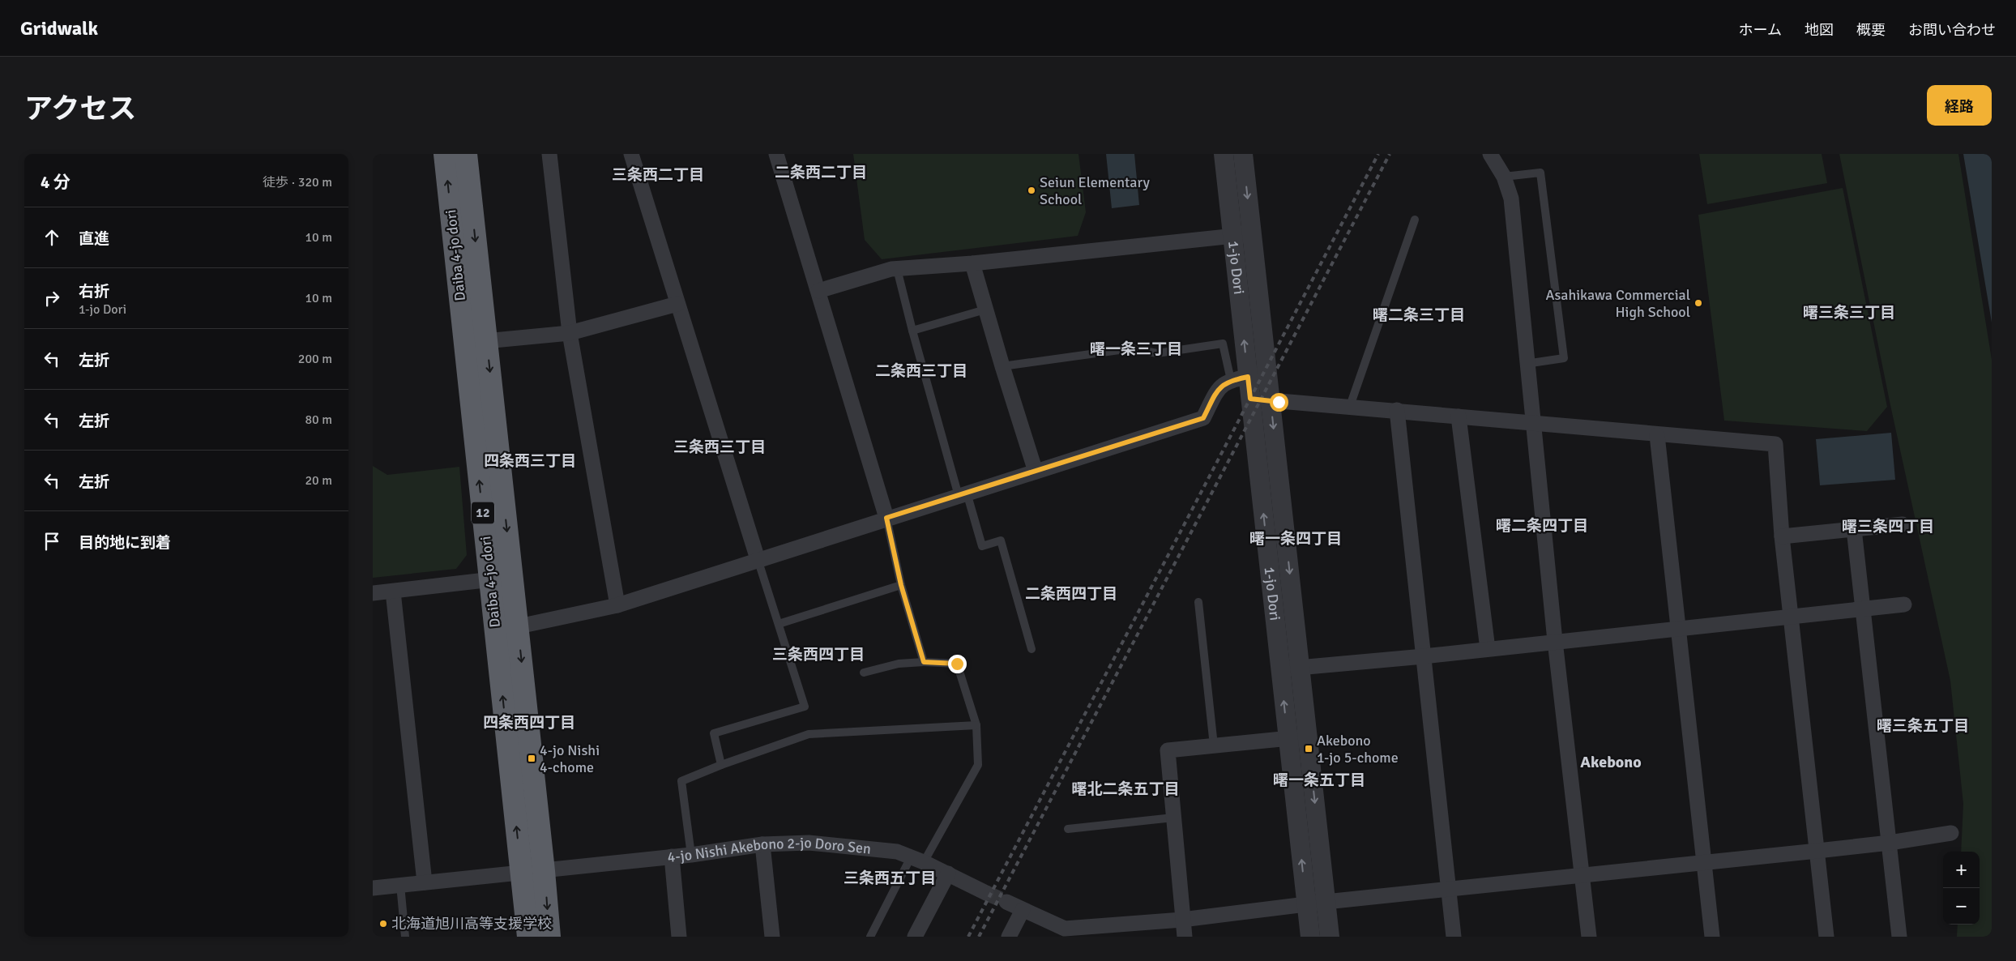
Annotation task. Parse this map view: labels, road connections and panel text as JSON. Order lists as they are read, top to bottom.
{
  "streets": {
    "highway": ["Daiba 4-jo dori", "12"],
    "street": ["1-jo Dori", "4-jo Nishi Akebono 2-jo Doro Sen"]
  },
  "crossings": [
    ["Daiba 4-jo dori", "4-jo Nishi Akebono 2-jo Doro Sen"]
  ],
  "districts": [
    "二条西二丁目",
    "三条西二丁目",
    "曙三条三丁目",
    "曙二条三丁目",
    "曙一条三丁目",
    "二条西三丁目",
    "三条西三丁目",
    "四条西三丁目",
    "曙二条四丁目",
    "曙三条四丁目",
    "曙一条四丁目",
    "二条西四丁目",
    "三条西四丁目",
    "四条西四丁目",
    "曙三条五丁目",
    "Akebono",
    "曙一条五丁目",
    "曙北二条五丁目",
    "三条西五丁目"
  ],
  "places": {
    "other": ["Seiun Elementary School", "Asahikawa Commercial High School", "北海道旭川高等支援学校"],
    "transit": ["Akebono 1-jo 5-chome", "4-jo Nishi 4-chome"]
  },
  "page": {
    "header": "Gridwalk",
    "nav": [
      "ホーム",
      "地図",
      "概要",
      "お問い合わせ"
    ],
    "title": "アクセス",
    "buttons": "経路",
    "heading": ["4 分", "徒歩 · 320 m"],
    "list": [
      ["直進", "10 m"],
      ["右折", "1-jo Dori", "10 m"],
      ["左折", "200 m"],
      ["左折", "80 m"],
      ["左折", "20 m"],
      "目的地に到着"
    ],
    "map_buttons": ["+", "−"]
  }
}
